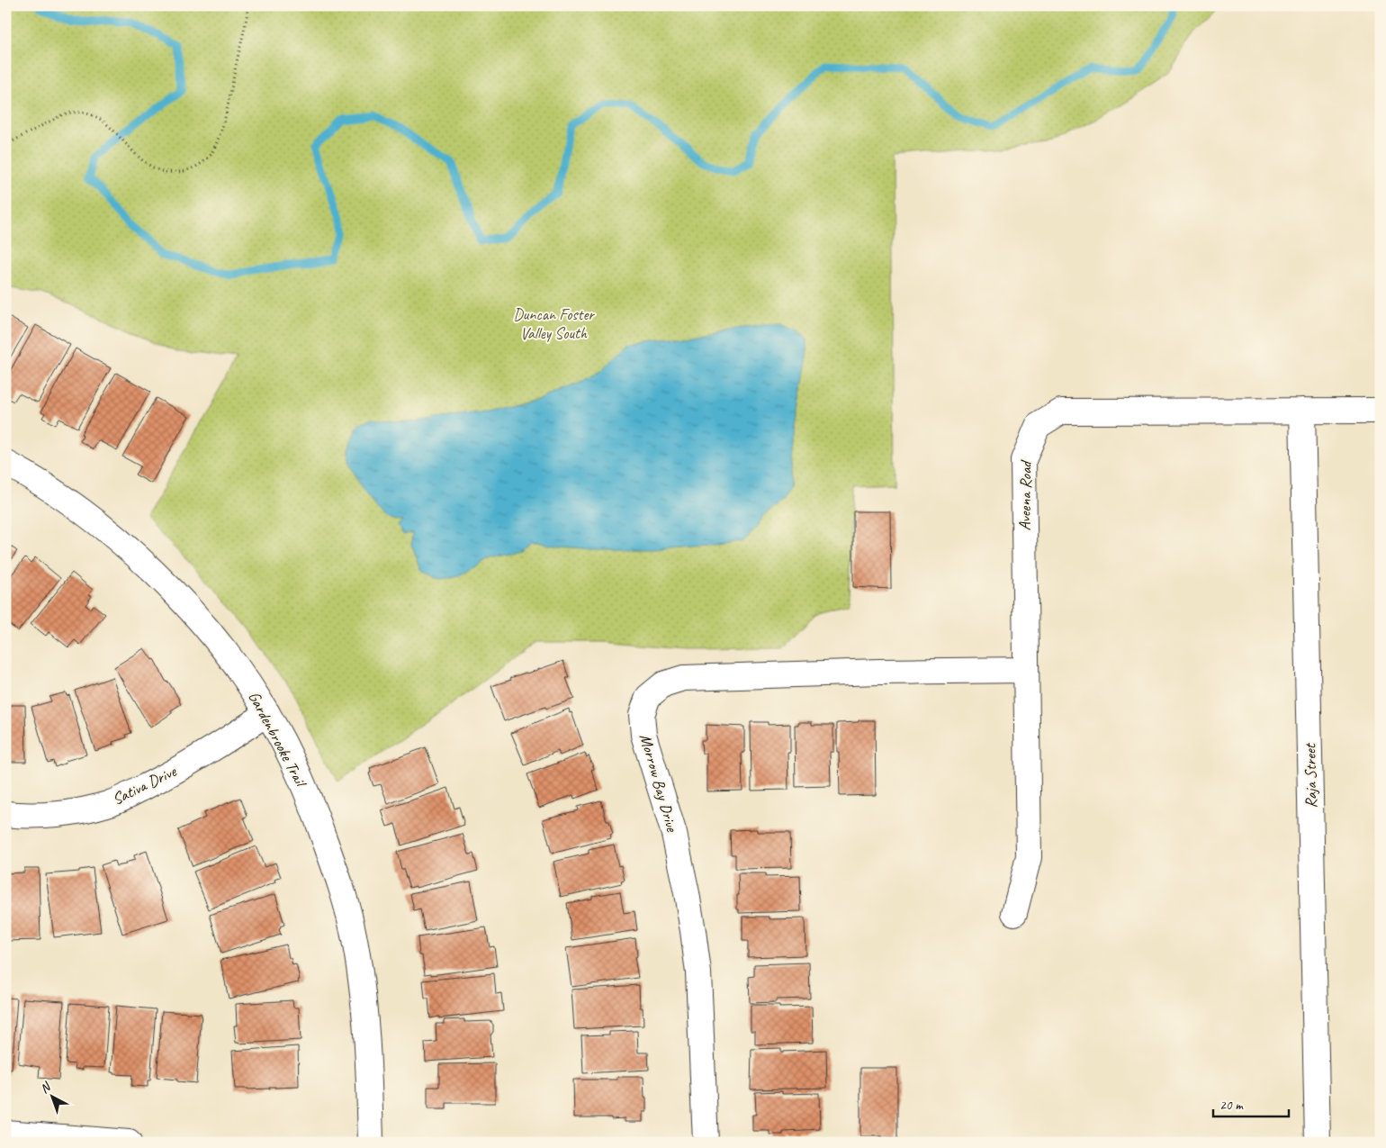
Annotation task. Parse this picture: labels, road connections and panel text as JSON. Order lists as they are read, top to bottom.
{
  "streets": {
    "street": [
      "Aveena Road",
      "Gardenbrooke Trail",
      "Raja Street",
      "Morrow Bay Drive",
      "Sativa Drive"
    ]
  },
  "crossings": [
    ["Aveena Road", "Raja Street"],
    ["Aveena Road", "Morrow Bay Drive"],
    ["Gardenbrooke Trail", "Sativa Drive"]
  ],
  "parks": ["Duncan Foster Valley South"],
  "scale_bar": "20 m",
  "north": "top left"
}
